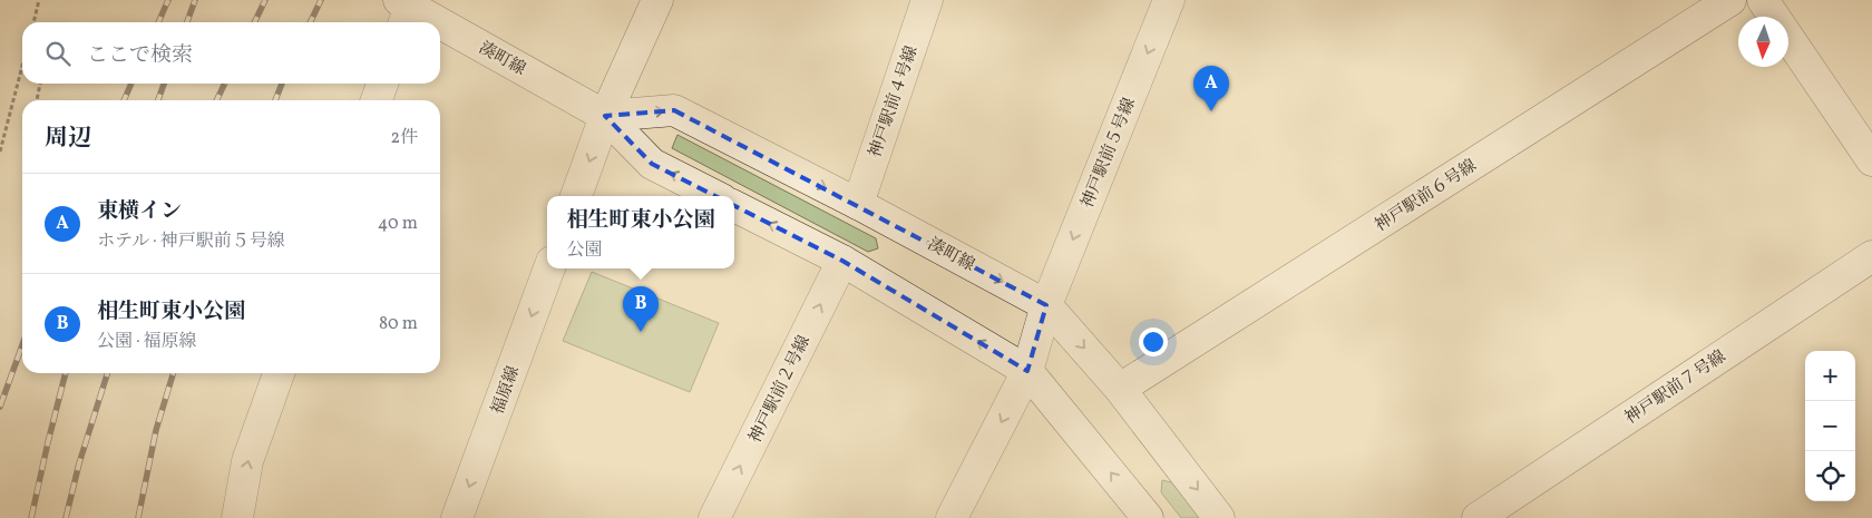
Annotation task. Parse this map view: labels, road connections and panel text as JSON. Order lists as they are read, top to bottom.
{
  "streets": {
    "street": [
      "湊町線",
      "神戸駅前４号線",
      "神戸駅前５号線",
      "神戸駅前６号線",
      "神戸駅前７号線",
      "神戸駅前２号線",
      "福原線"
    ]
  },
  "crossings": [
    ["湊町線", "神戸駅前４号線"],
    ["湊町線", "神戸駅前５号線"],
    ["湊町線", "神戸駅前６号線"]
  ],
  "one_way": ["神戸駅前５号線", "福原線"],
  "north": "bottom",
  "page": {
    "search": "ここで検索",
    "pins": ["A", "B"],
    "heading": ["周辺", "2件"],
    "list": [
      {
        "mark": "A",
        "name": "東横イン",
        "note": "ホテル · 神戸駅前５号線",
        "value": "40 m"
      },
      {
        "mark": "B",
        "name": "相生町東小公園",
        "note": "公園 · 福原線",
        "value": "80 m"
      }
    ],
    "popup": ["相生町東小公園", "公園"],
    "map_buttons": ["+", "−"]
  }
}
